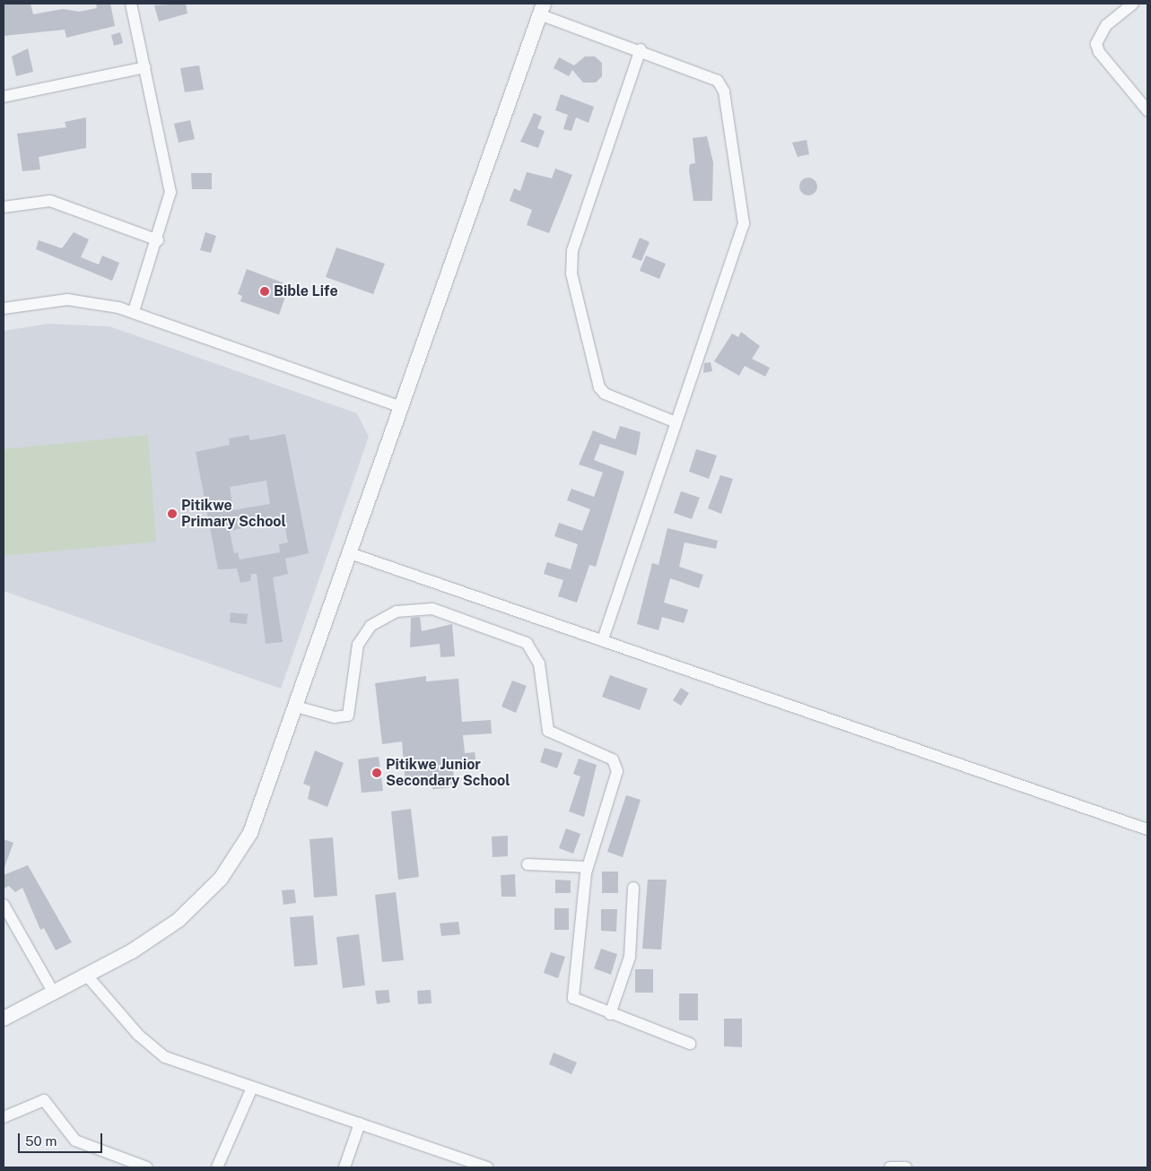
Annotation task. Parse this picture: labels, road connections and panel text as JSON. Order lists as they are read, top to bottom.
{
  "places": ["Bible Life", "Pitikwe Primary School", "Pitikwe Junior Secondary School"],
  "scale_bar": "50 m"
}
